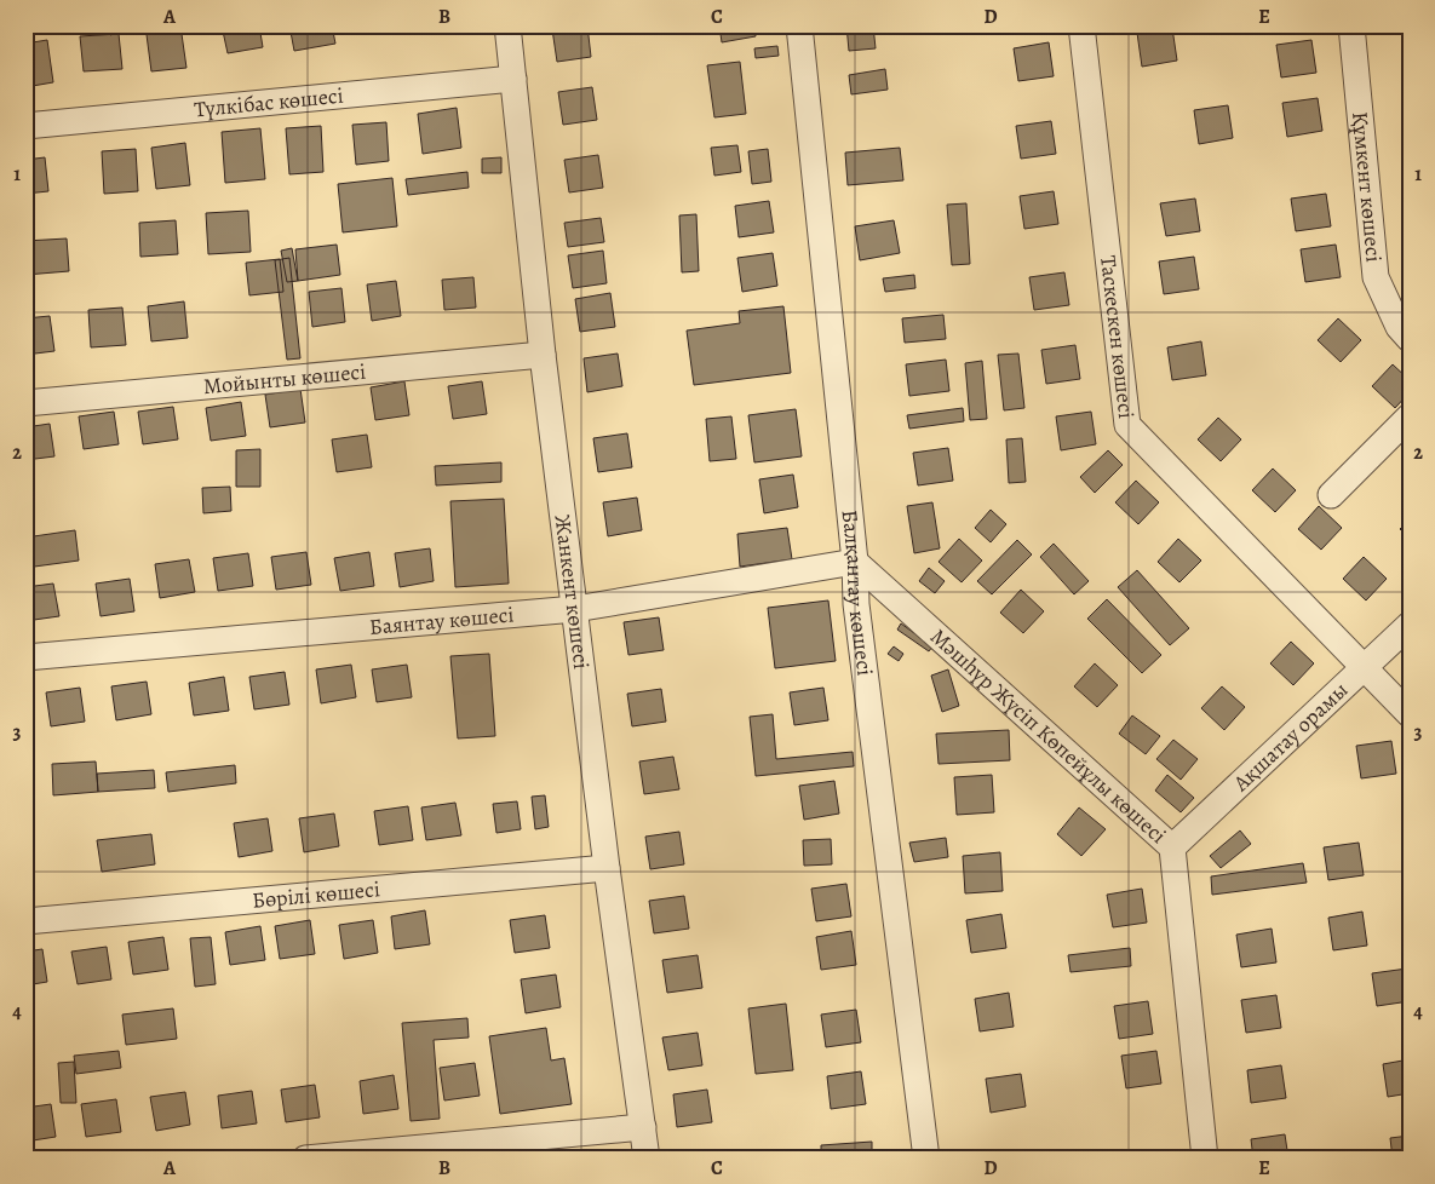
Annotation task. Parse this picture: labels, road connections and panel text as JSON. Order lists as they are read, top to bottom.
{
  "streets": {
    "street": [
      "Түлкібас көшесі",
      "Құмкент көшесі",
      "Таскескен көшесі",
      "Мойынты көшесі",
      "Жанкент көшесі",
      "Балқантау көшесі",
      "Баянтау көшесі",
      "Мәшһүр Жүсіп Көпейұлы көшесі",
      "Ақшатау орамы",
      "Бөрілі көшесі"
    ]
  },
  "crossings": [
    ["Түлкібас көшесі", "Жанкент көшесі"],
    ["Таскескен көшесі", "Ақшатау орамы"],
    ["Мойынты көшесі", "Жанкент көшесі"],
    ["Жанкент көшесі", "Баянтау көшесі"],
    ["Жанкент көшесі", "Бөрілі көшесі"],
    ["Балқантау көшесі", "Баянтау көшесі"],
    ["Балқантау көшесі", "Мәшһүр Жүсіп Көпейұлы көшесі"],
    ["Баянтау көшесі", "Мәшһүр Жүсіп Көпейұлы көшесі"],
    ["Мәшһүр Жүсіп Көпейұлы көшесі", "Ақшатау орамы"]
  ],
  "grid": {
    "columns": [
      "A",
      "B",
      "C",
      "D",
      "E"
    ],
    "rows": [
      "1",
      "2",
      "3",
      "4"
    ]
  }
}
